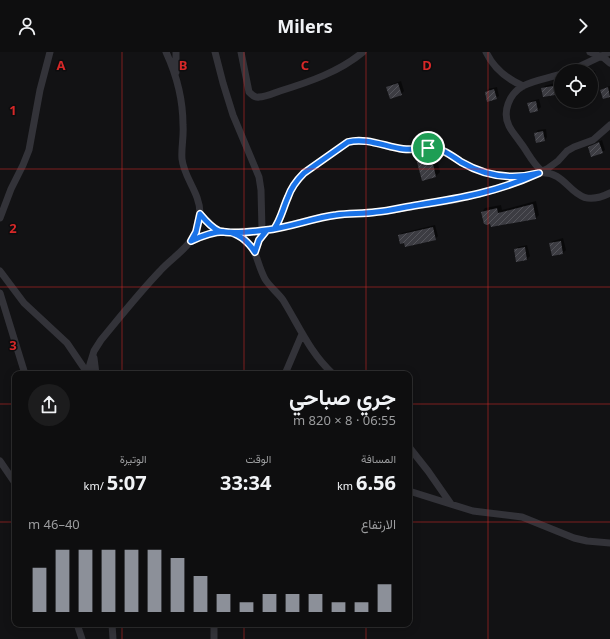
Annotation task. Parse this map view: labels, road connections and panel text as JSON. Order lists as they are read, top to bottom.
{
  "page": {
    "header": "Milers",
    "heading": ["جري صباحي", "06:55 · 8 × 820 m"],
    "stats": [
      ["المسافة", "6.56 km"],
      ["الوقت", "33:34"],
      ["الوتيرة", "5:07 /km"]
    ],
    "chart": ["الارتفاع", "40–46 m"]
  },
  "grid": {
    "columns": [
      "A",
      "B",
      "C",
      "D"
    ],
    "rows": ["1", "2", "3"]
  }
}
